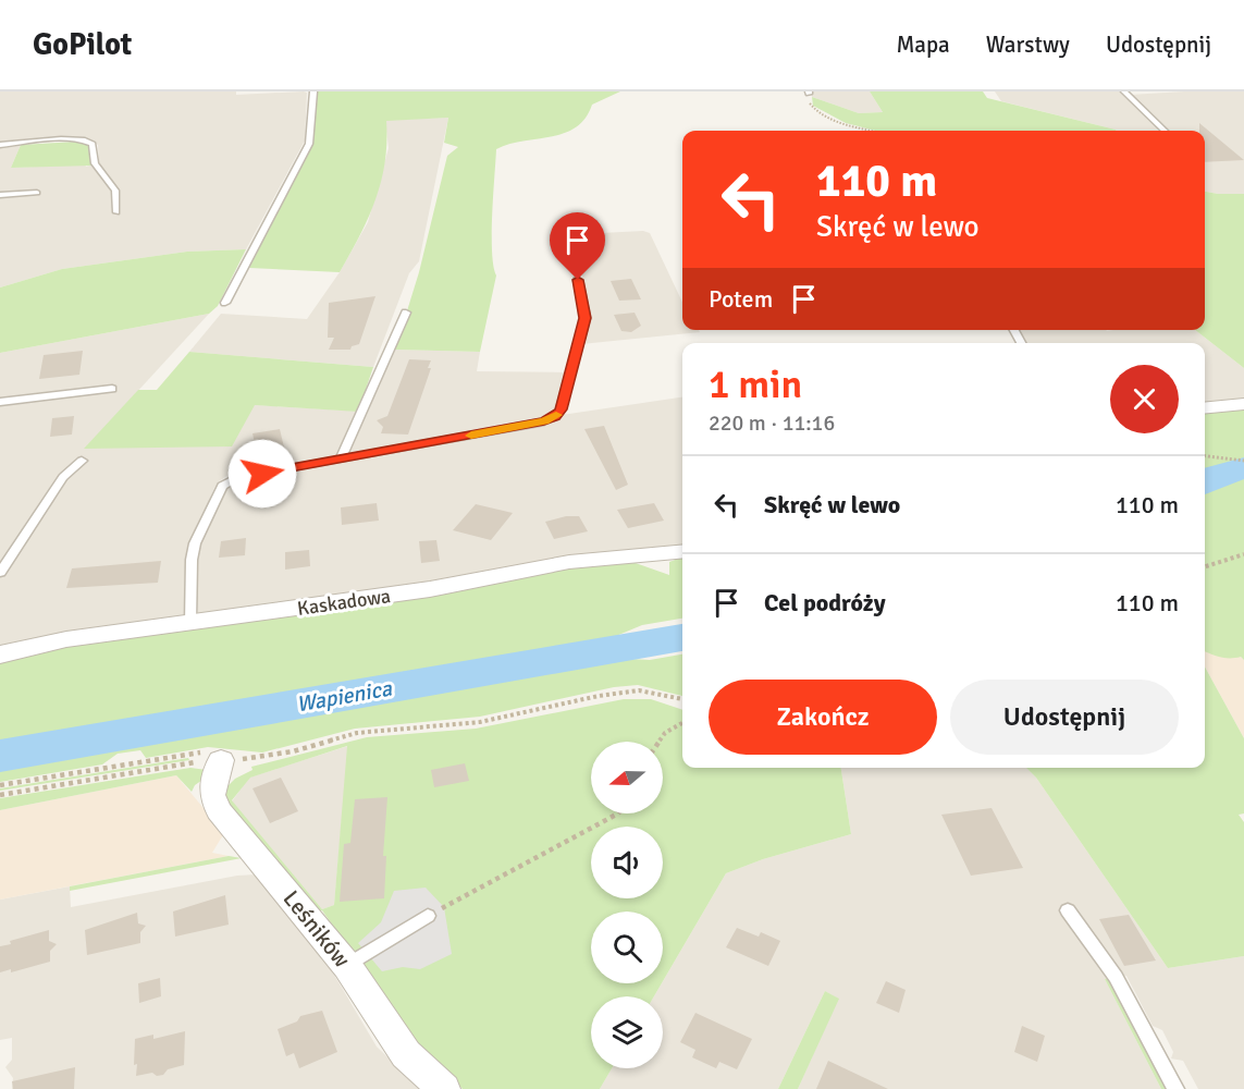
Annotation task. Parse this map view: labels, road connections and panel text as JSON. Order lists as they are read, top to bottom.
{
  "streets": {
    "street": ["Kaskadowa", "Leśników"]
  },
  "water": ["Wapienica"],
  "north": "left",
  "page": {
    "header": "GoPilot",
    "nav": ["Mapa", "Warstwy", "Udostępnij"],
    "turn": ["110 m", "Skręć w lewo"],
    "then": "Potem",
    "heading": ["1 min", "220 m · 11:16"],
    "list": [
      {
        "name": "Skręć w lewo",
        "value": "110 m"
      },
      {
        "name": "Cel podróży",
        "value": "110 m"
      }
    ],
    "buttons": ["Zakończ", "Udostępnij"]
  }
}
